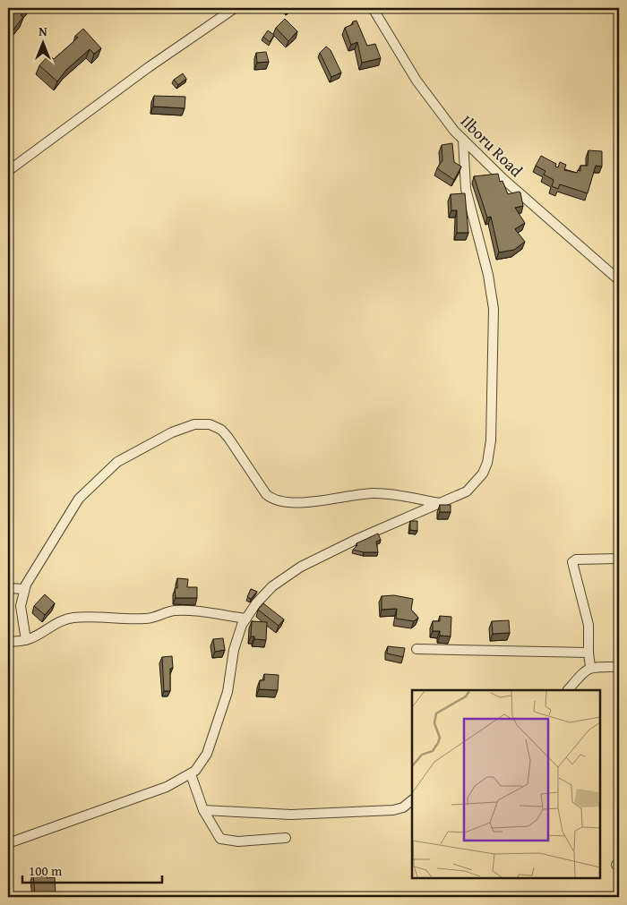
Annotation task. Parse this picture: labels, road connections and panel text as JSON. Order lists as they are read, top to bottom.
{
  "streets": {
    "street": ["Ilboru Road"]
  },
  "scale_bar": "100 m",
  "north": "top"
}
